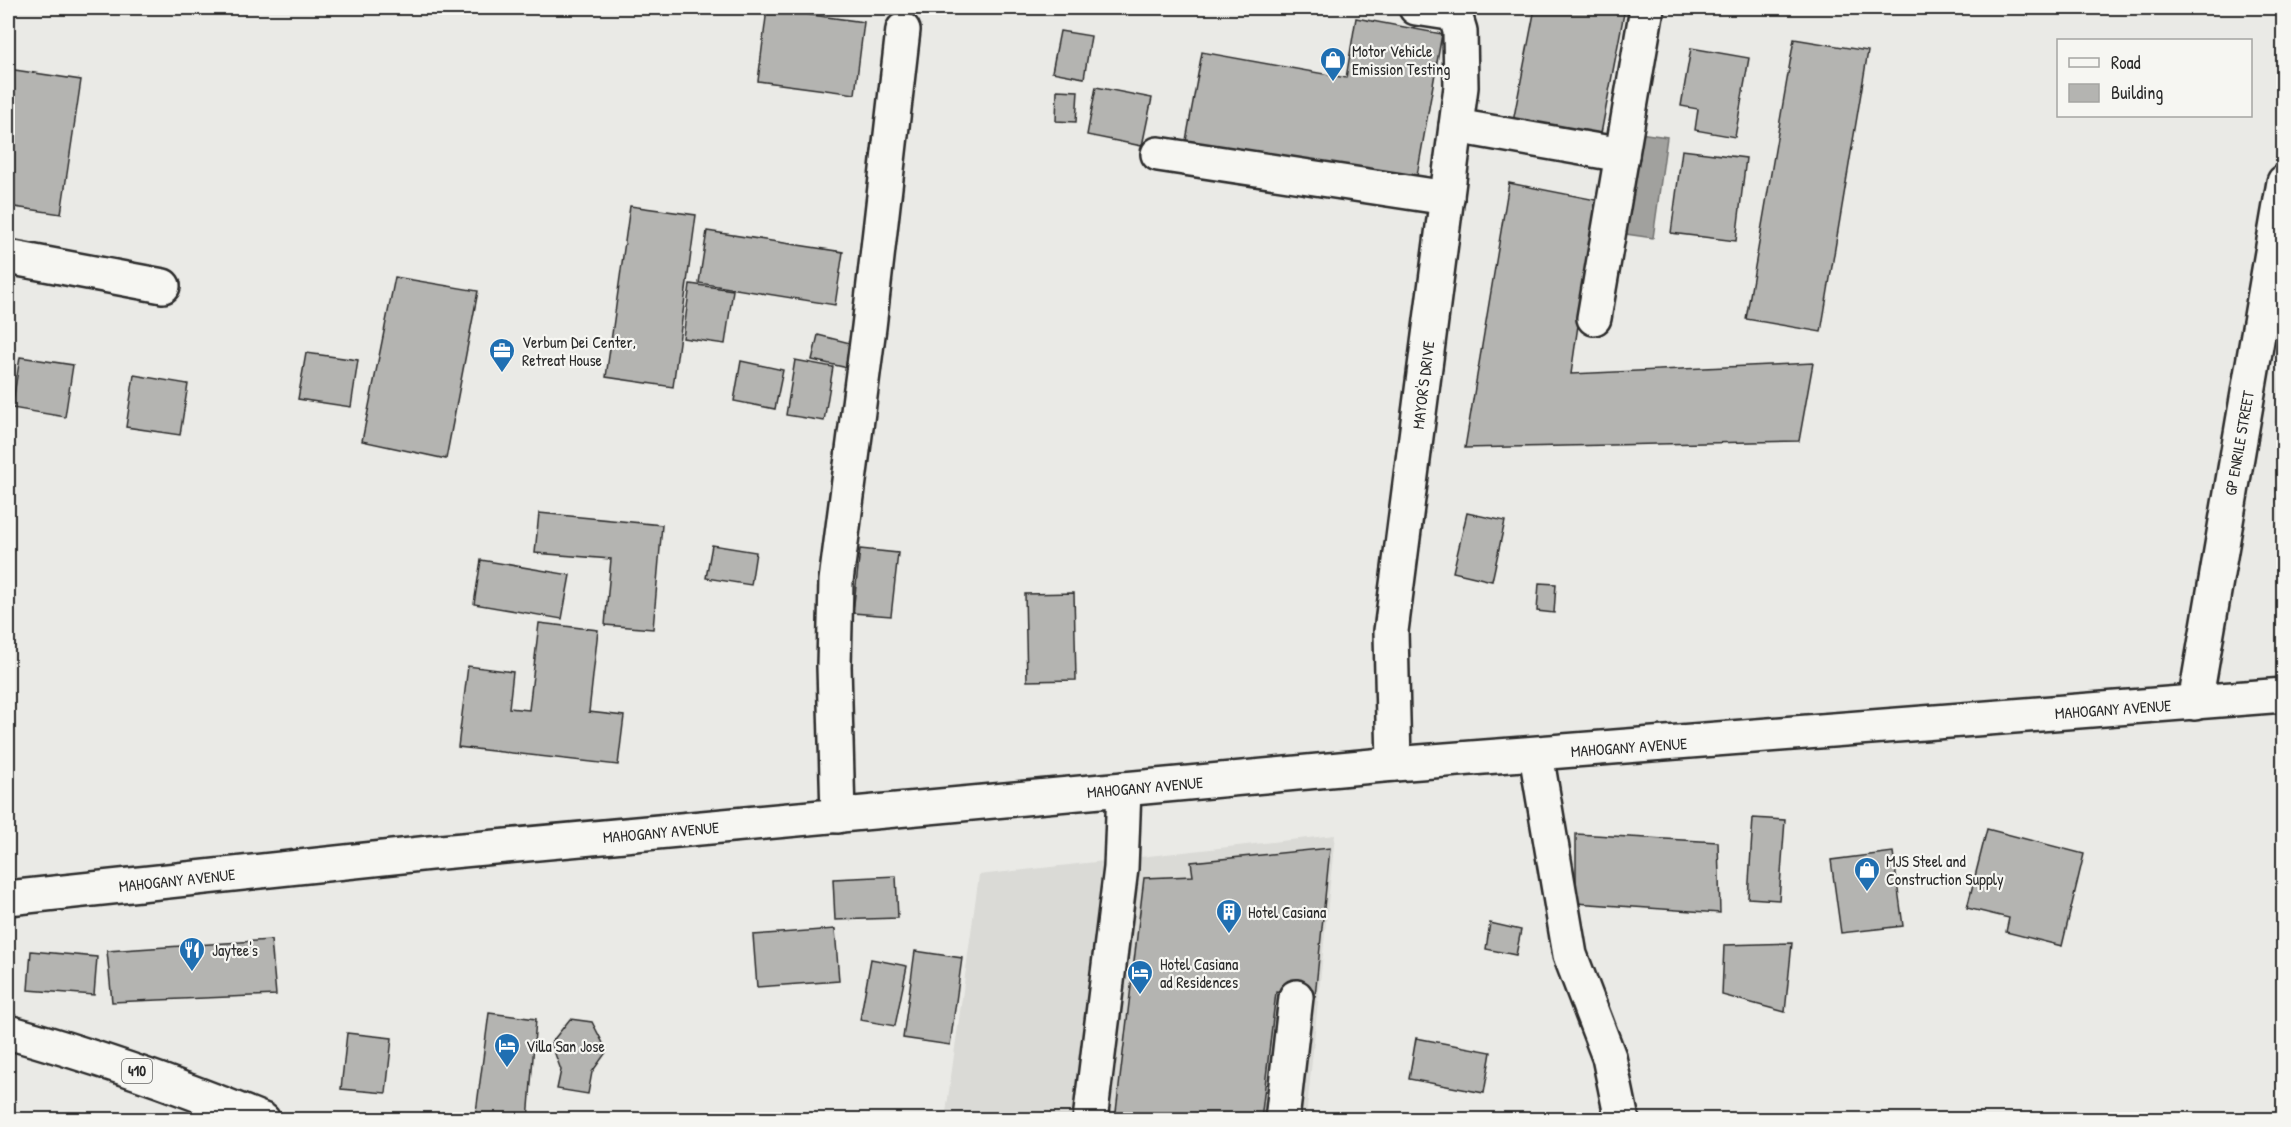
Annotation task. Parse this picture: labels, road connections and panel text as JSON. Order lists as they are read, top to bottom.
{
  "streets": {
    "main road": [
      "MAYOR'S DRIVE",
      "GP ENRILE STREET",
      "MAHOGANY AVENUE",
      "410"
    ]
  },
  "crossings": [
    ["MAYOR'S DRIVE", "MAHOGANY AVENUE"],
    ["GP ENRILE STREET", "MAHOGANY AVENUE"]
  ],
  "places": {
    "shop": ["Motor Vehicle Emission Testing", "MJS Steel and Construction Supply"],
    "office": ["Verbum Dei Center, Retreat House"],
    "building": ["Hotel Casiana"],
    "restaurant": ["Jaytee's"],
    "hotel": ["Hotel Casiana ad Residences", "Villa San Jose"]
  },
  "legend": ["Road", "Building"]
}
